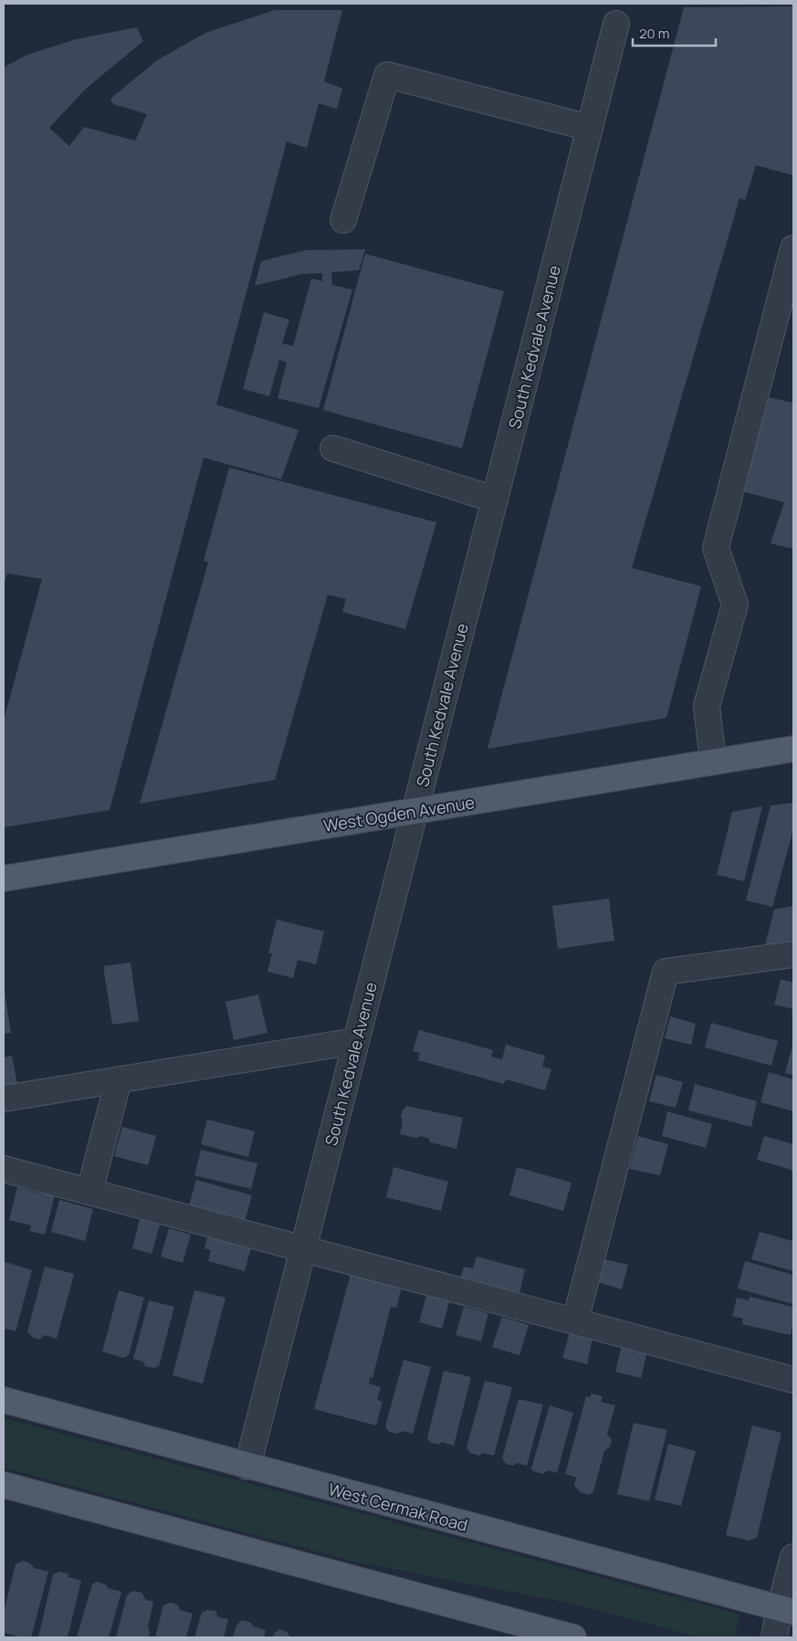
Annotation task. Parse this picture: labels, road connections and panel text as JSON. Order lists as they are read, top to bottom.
{
  "streets": {
    "main road": ["West Ogden Avenue", "West Cermak Road"],
    "street": ["South Kedvale Avenue"]
  },
  "crossings": [
    ["South Kedvale Avenue", "West Ogden Avenue"],
    ["South Kedvale Avenue", "West Cermak Road"]
  ],
  "scale_bar": "20 m"
}
